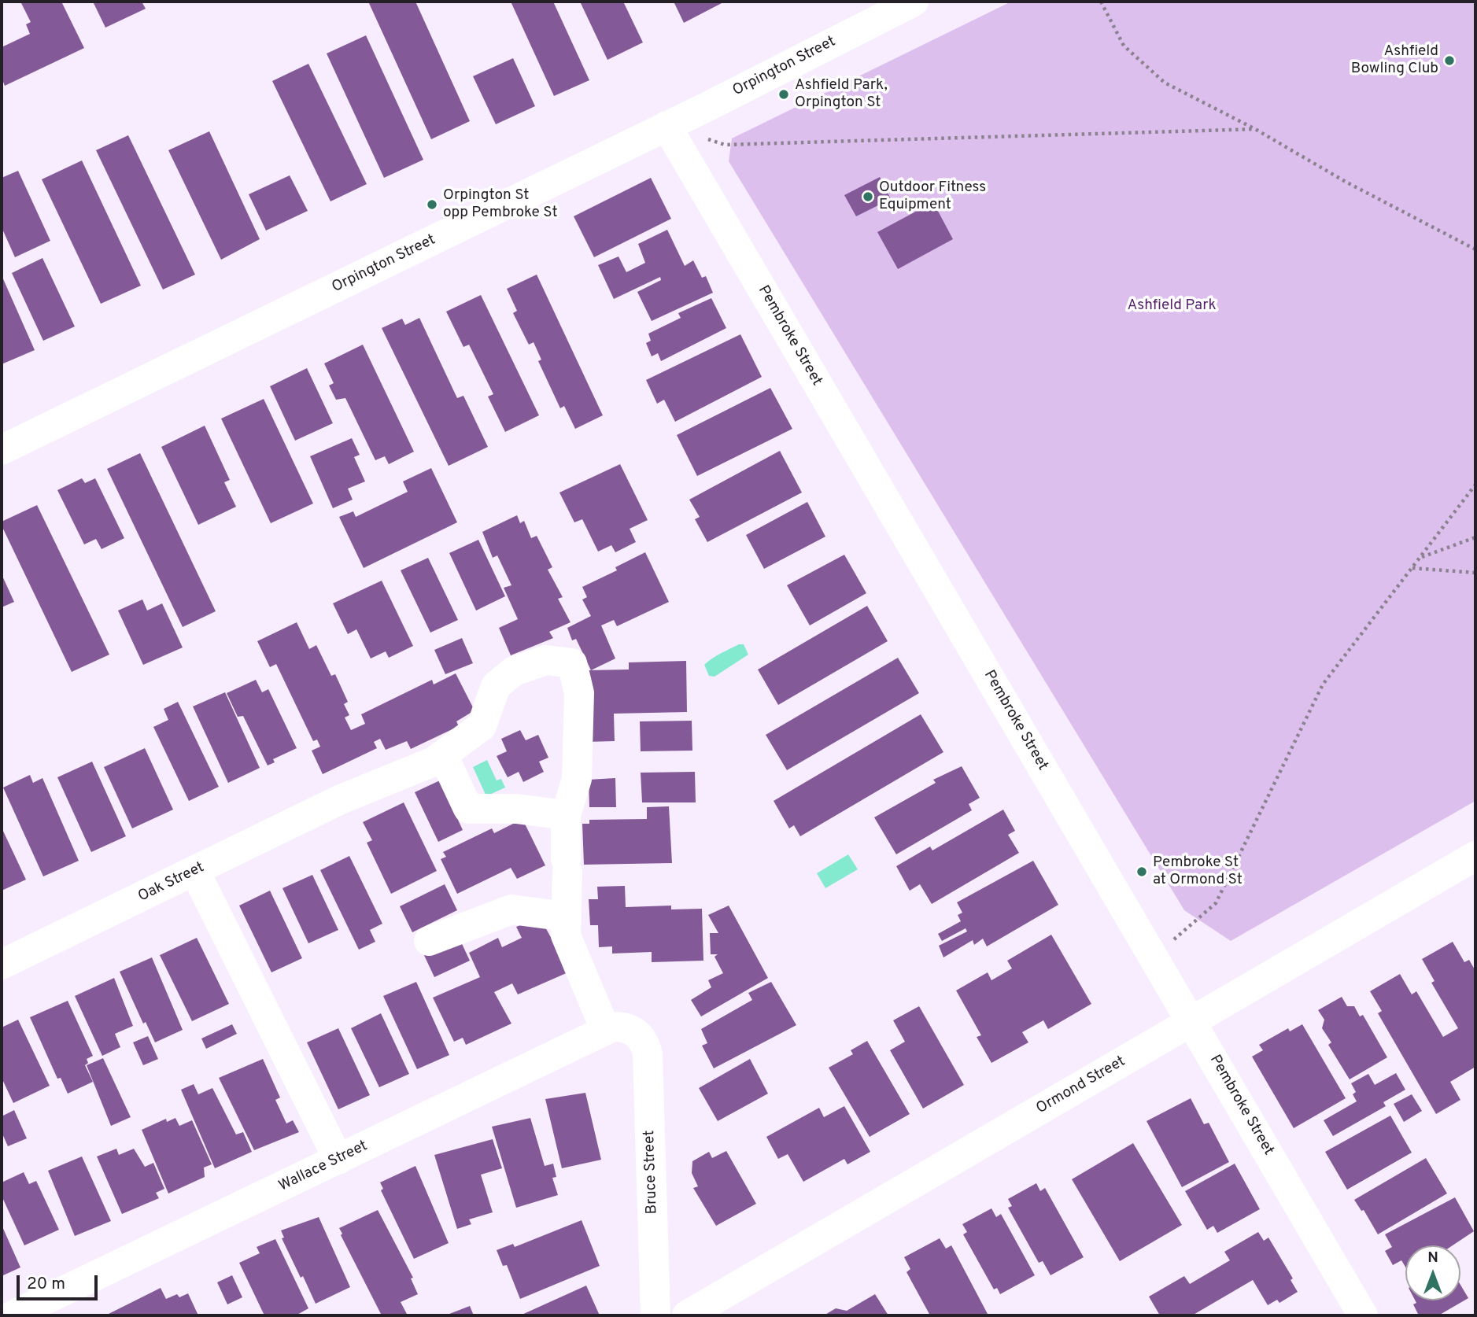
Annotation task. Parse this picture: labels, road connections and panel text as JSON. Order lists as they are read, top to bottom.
{
  "streets": {
    "street": [
      "Orpington Street",
      "Pembroke Street",
      "Oak Street",
      "Ormond Street",
      "Wallace Street",
      "Bruce Street"
    ]
  },
  "crossings": [
    ["Orpington Street", "Pembroke Street"],
    ["Pembroke Street", "Ormond Street"],
    ["Wallace Street", "Bruce Street"]
  ],
  "parks": ["Ashfield Park"],
  "places": [
    "Ashfield Bowling Club",
    "Ashfield Park, Orpington St",
    "Outdoor Fitness Equipment",
    "Orpington St opp Pembroke St",
    "Pembroke St at Ormond St"
  ],
  "scale_bar": "20 m",
  "north": "top"
}
